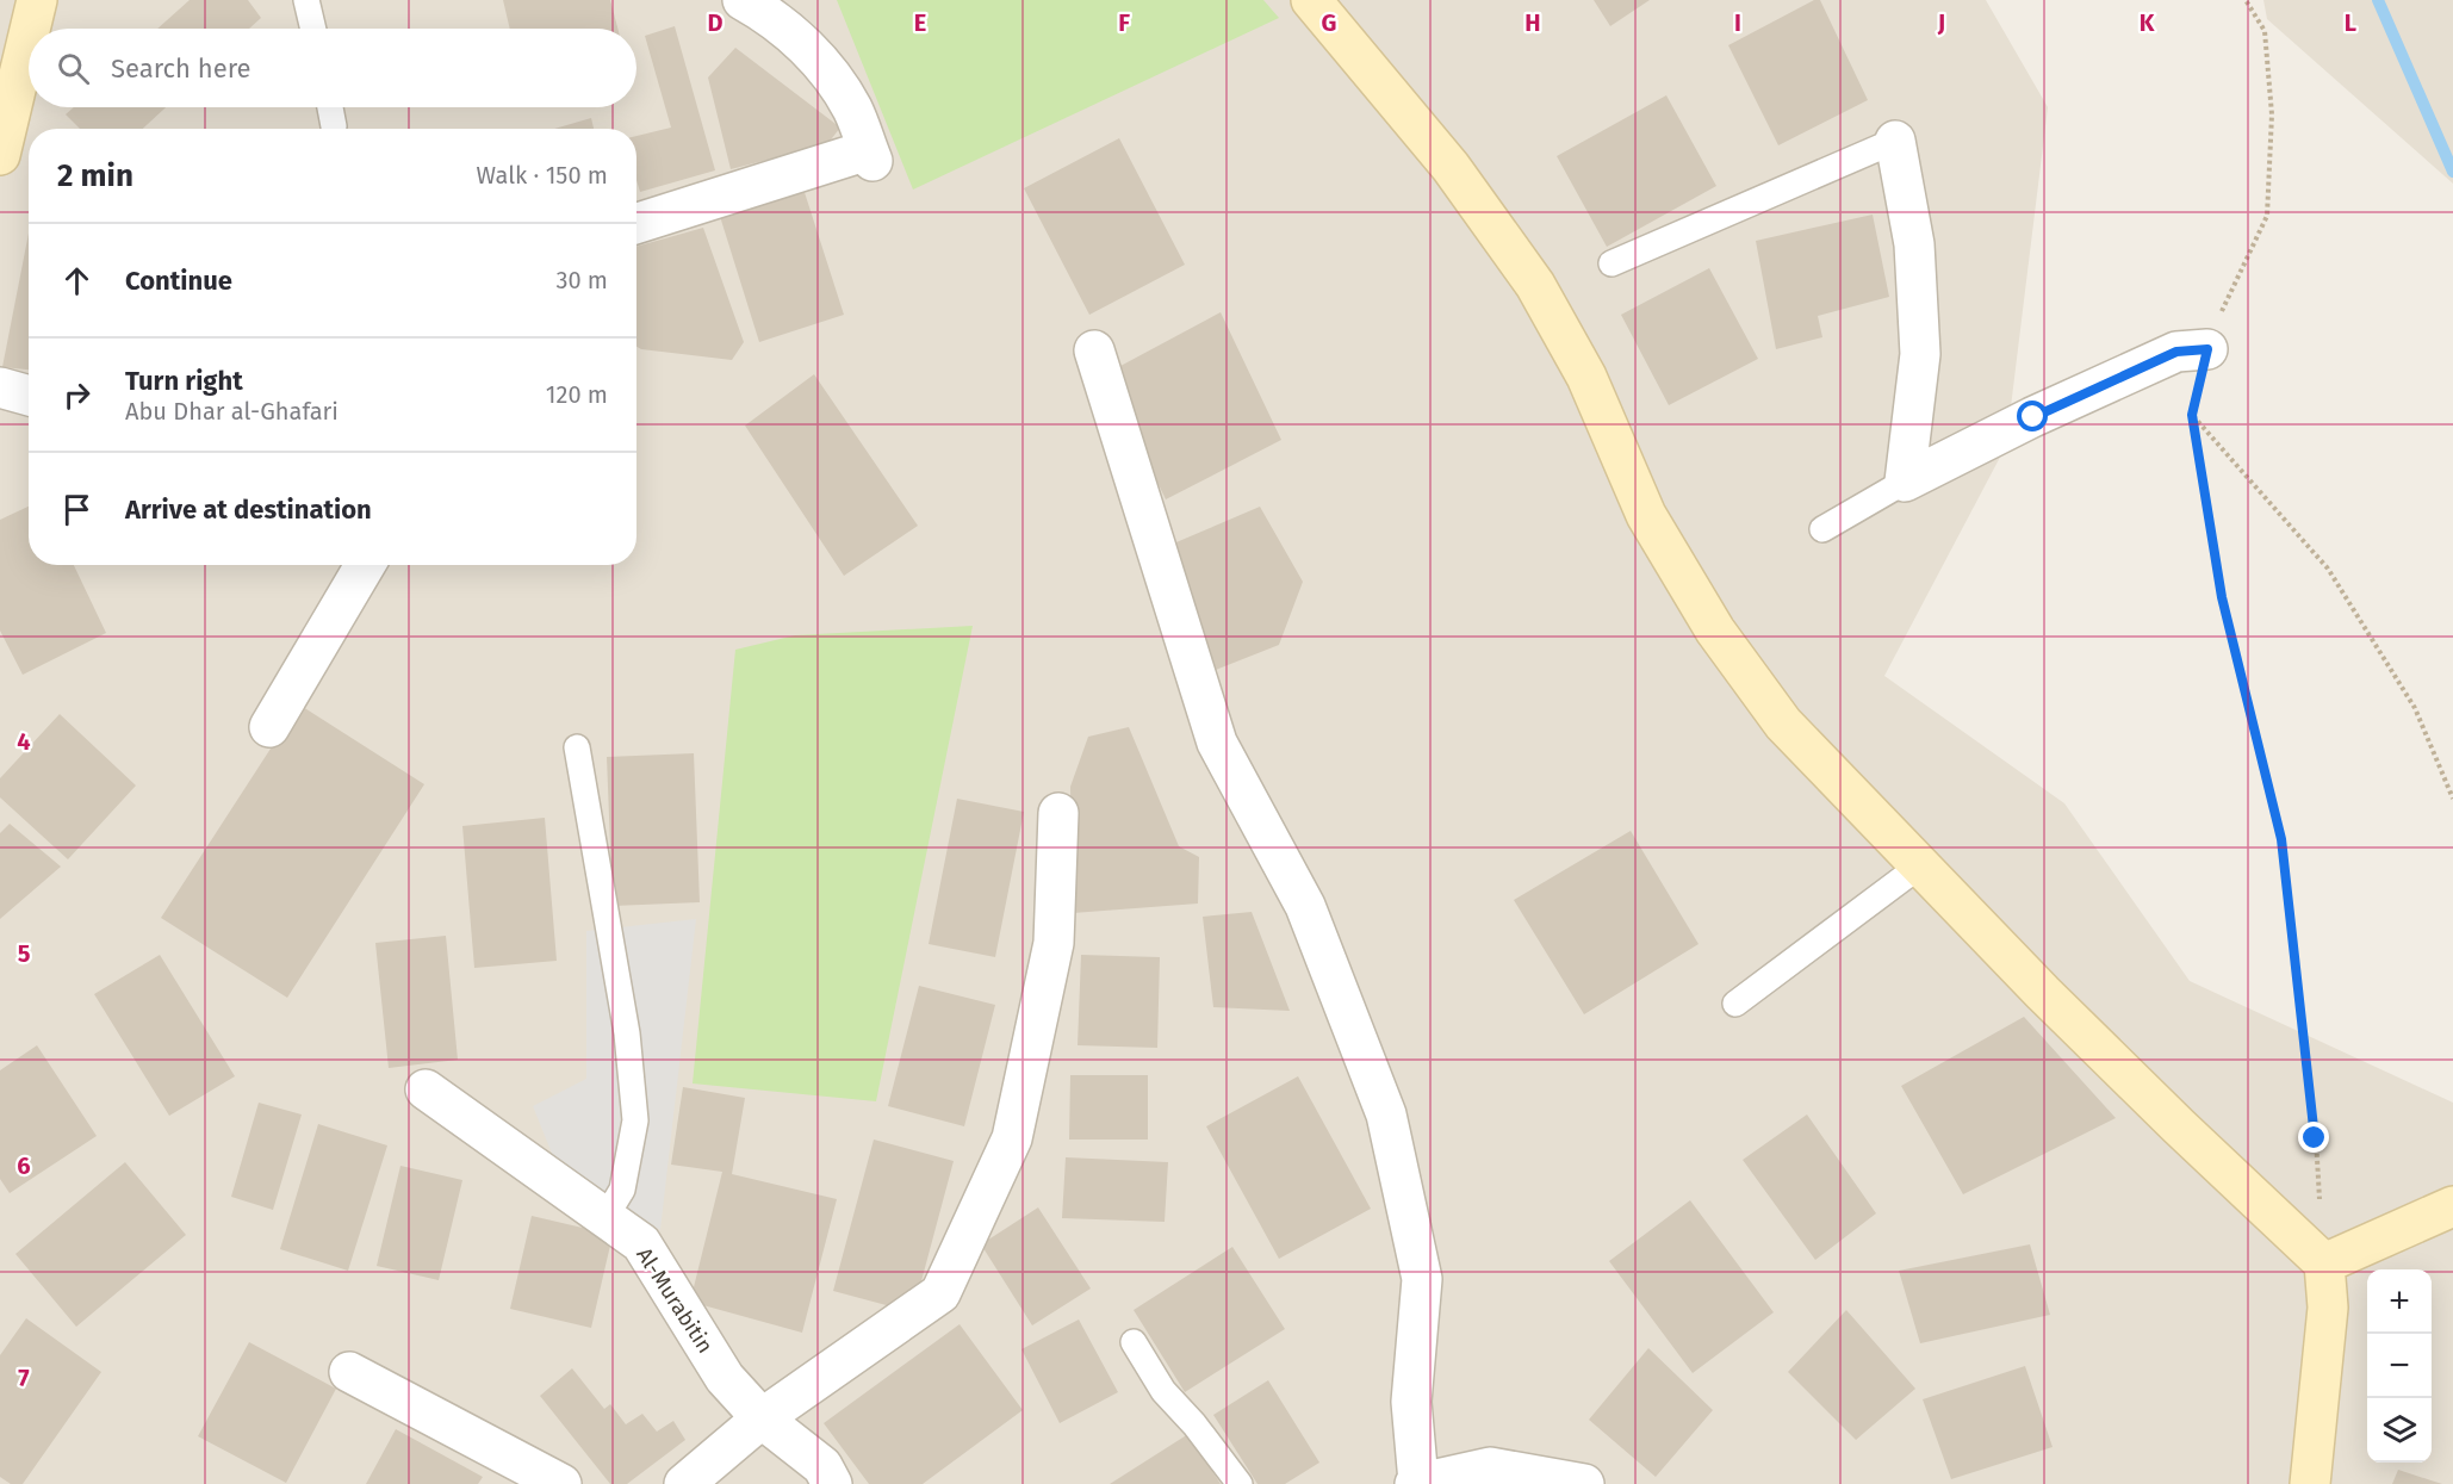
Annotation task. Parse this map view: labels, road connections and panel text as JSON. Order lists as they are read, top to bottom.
{
  "streets": {
    "street": ["Al-Murabitin"]
  },
  "page": {
    "search": "Search here",
    "heading": ["2 min", "Walk · 150 m"],
    "list": [
      ["Continue", "30 m"],
      ["Turn right", "Abu Dhar al-Ghafari", "120 m"],
      "Arrive at destination"
    ],
    "map_buttons": ["+", "−"]
  },
  "grid": {
    "columns": [
      "D",
      "E",
      "F",
      "G",
      "H",
      "I",
      "J",
      "K",
      "L"
    ],
    "rows": [
      "4",
      "5",
      "6",
      "7"
    ]
  }
}
